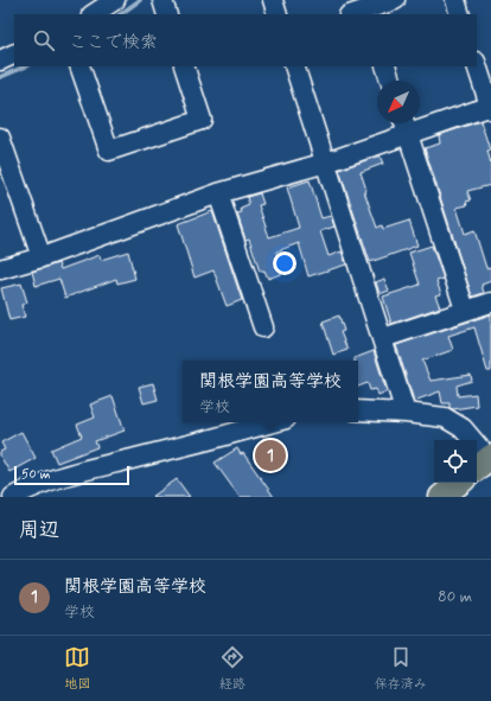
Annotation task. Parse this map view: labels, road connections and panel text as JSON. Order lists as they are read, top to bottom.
{
  "scale_bar": "50 m",
  "north": "bottom left",
  "page": {
    "search": "ここで検索",
    "popup": ["関根学園高等学校", "学校"],
    "pins": "1",
    "scale": "50 m",
    "heading": "周辺",
    "list": [
      {
        "mark": "1",
        "name": "関根学園高等学校",
        "note": "学校",
        "value": "80 m"
      }
    ],
    "nav": ["地図", "経路", "保存済み"]
  }
}
